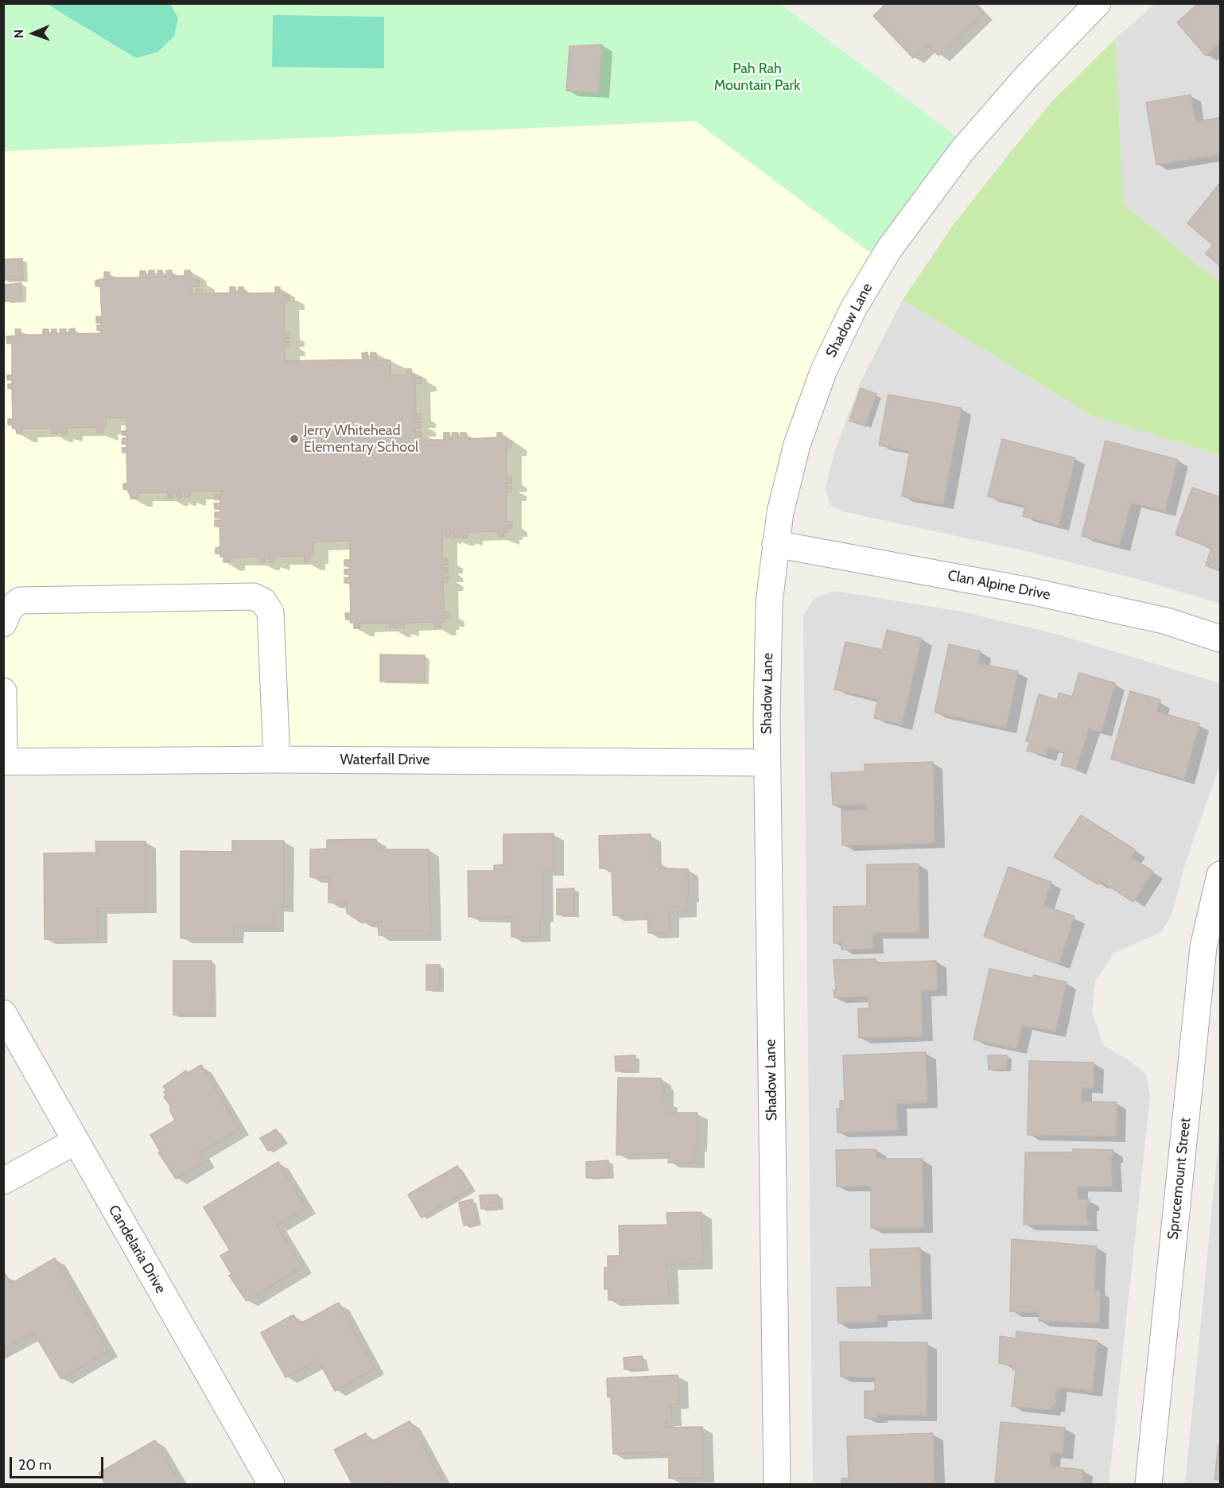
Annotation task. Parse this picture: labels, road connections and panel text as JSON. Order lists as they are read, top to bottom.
{
  "streets": {
    "street": [
      "Shadow Lane",
      "Clan Alpine Drive",
      "Waterfall Drive",
      "Sprucemount Street",
      "Candelaria Drive"
    ]
  },
  "crossings": [
    ["Shadow Lane", "Clan Alpine Drive"],
    ["Shadow Lane", "Waterfall Drive"]
  ],
  "parks": ["Pah Rah Mountain Park"],
  "places": ["Jerry Whitehead Elementary School"],
  "scale_bar": "20 m",
  "north": "left"
}
